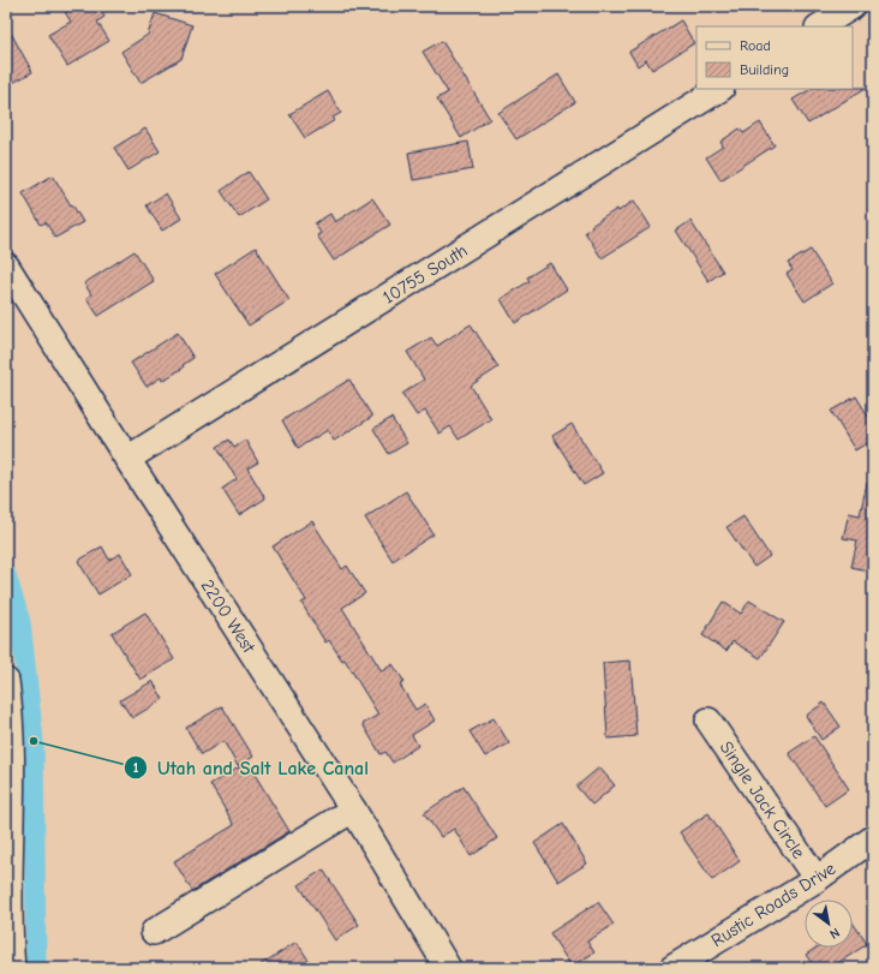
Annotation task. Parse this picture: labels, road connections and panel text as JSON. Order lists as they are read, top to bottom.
{
  "streets": {
    "street": [
      "10755 South",
      "2200 West",
      "Single Jack Circle",
      "Rustic Roads Drive"
    ]
  },
  "crossings": [
    ["10755 South", "2200 West"],
    ["Single Jack Circle", "Rustic Roads Drive"]
  ],
  "places": ["Utah and Salt Lake Canal"],
  "legend": ["Road", "Building"],
  "north": "bottom right"
}
